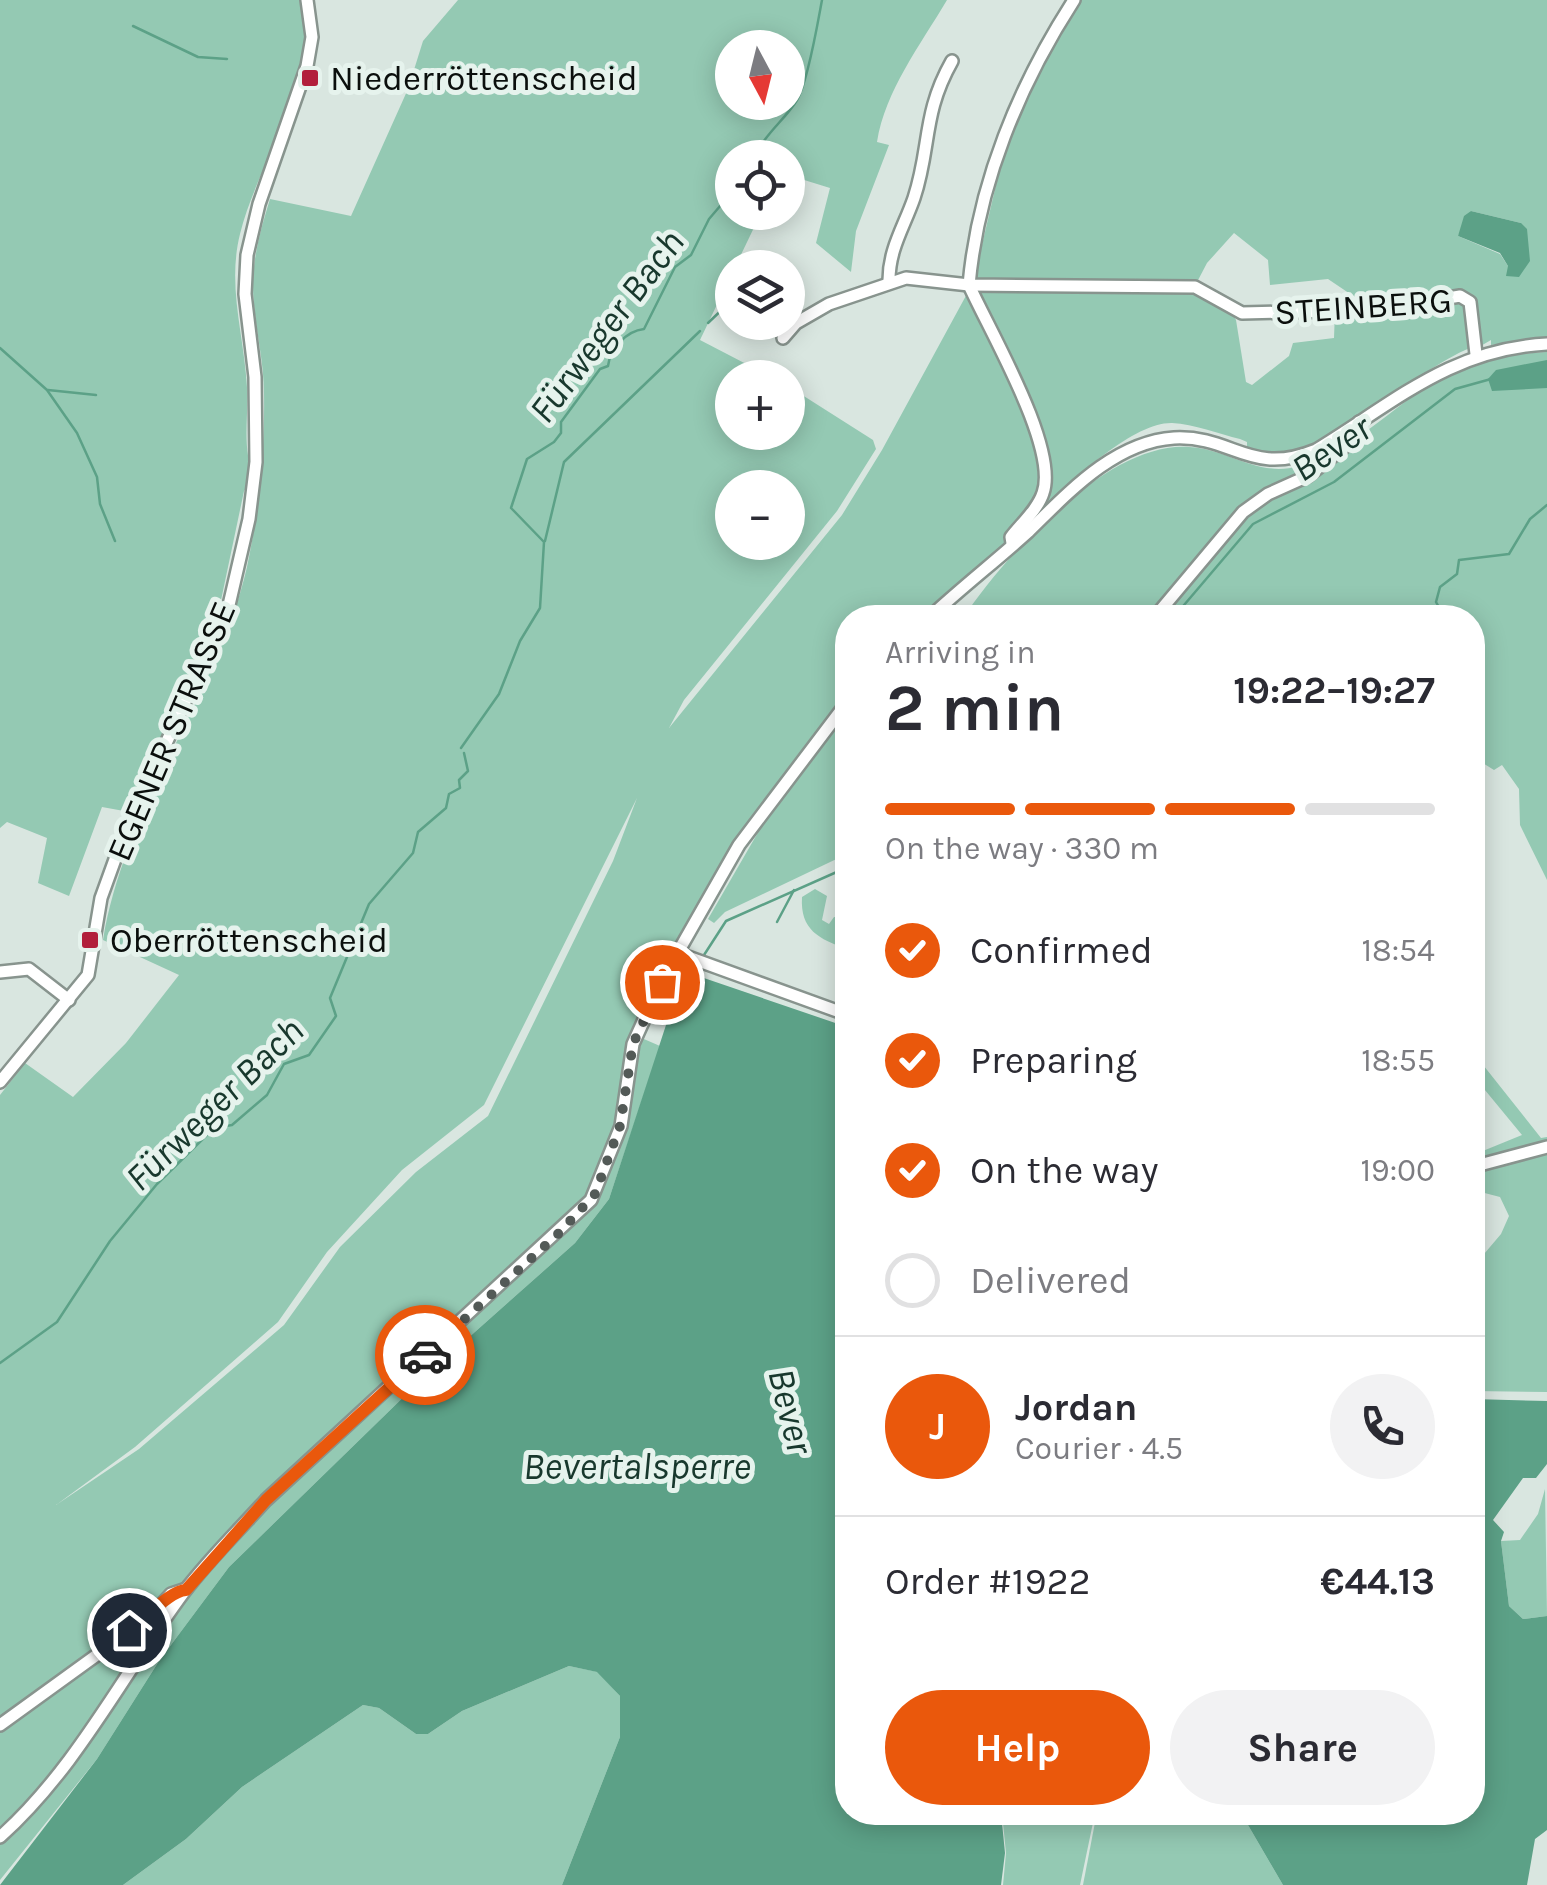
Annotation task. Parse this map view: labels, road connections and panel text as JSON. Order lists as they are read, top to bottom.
{
  "streets": {
    "street": ["STEINBERG", "EGENER STRASSE"]
  },
  "water": ["Fürweger Bach", "Bever", "Bevertalsperre"],
  "places": {
    "transit": ["Niederröttenscheid", "Oberröttenscheid"]
  },
  "north": "bottom",
  "page": {
    "map_buttons": ["+", "−"],
    "heading": ["2 min", "Arriving in", "19:22–19:27"],
    "panel": [
      "Jordan",
      "Courier · 4.5",
      "Order #1922",
      "€44.13"
    ],
    "bar": "On the way · 330 m",
    "list": [
      ["Confirmed", "18:54"],
      ["Preparing", "18:55"],
      ["On the way", "19:00"],
      "Delivered"
    ],
    "round": "J",
    "buttons": ["Help", "Share"]
  }
}
